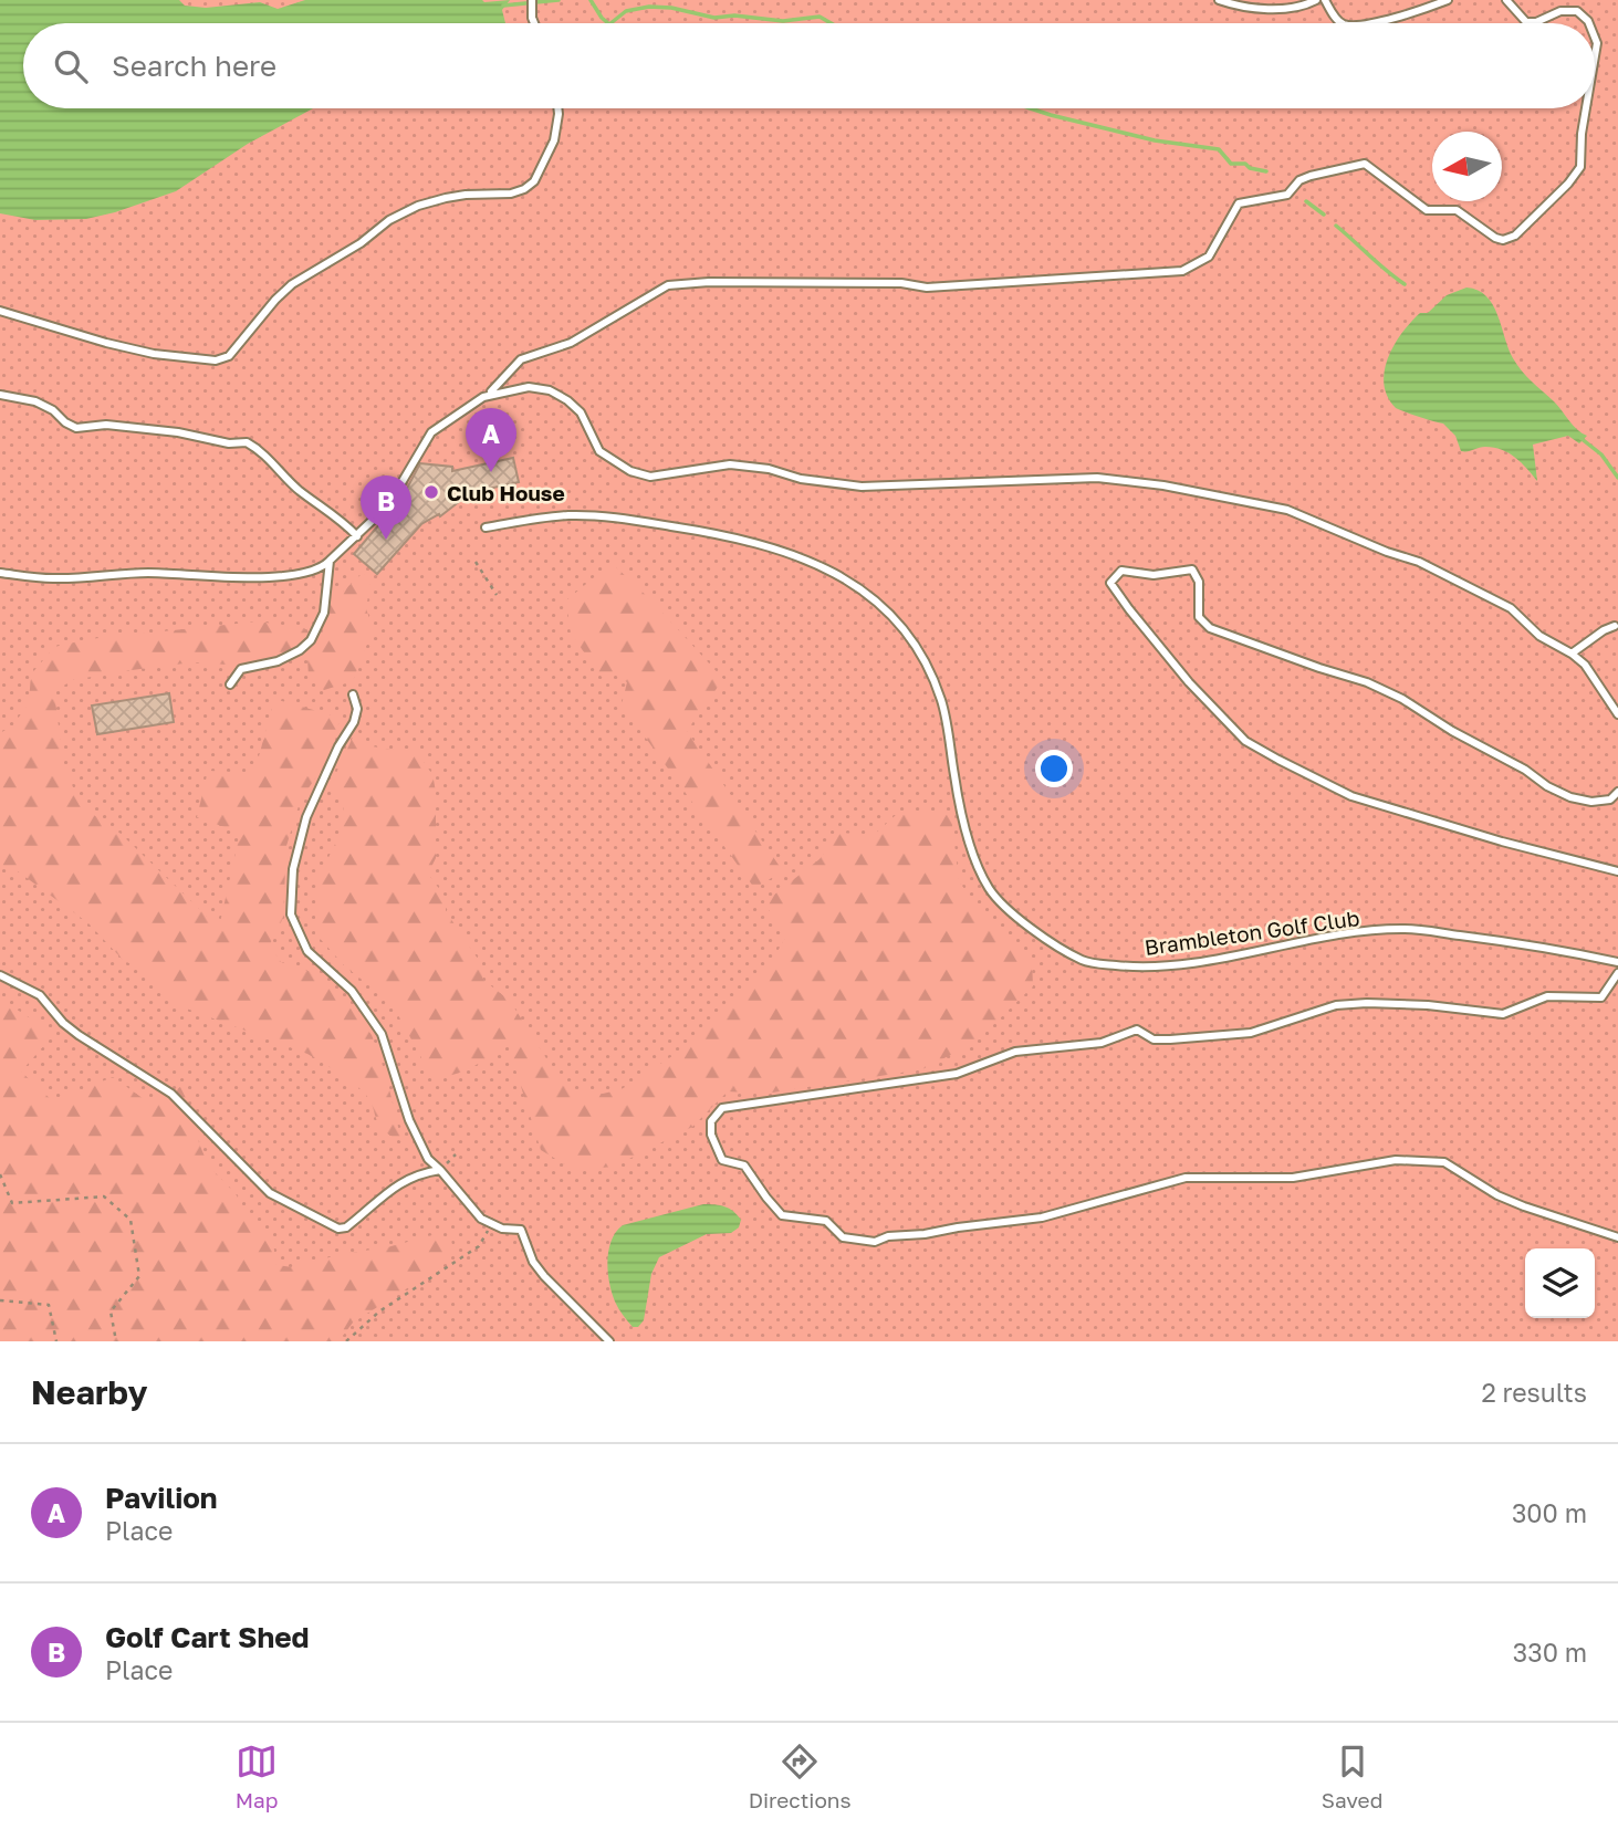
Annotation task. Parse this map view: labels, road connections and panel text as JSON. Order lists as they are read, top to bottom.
{
  "streets": {
    "lane": ["Brambleton Golf Club"]
  },
  "places": ["Club House"],
  "north": "left",
  "page": {
    "search": "Search here",
    "pins": ["A", "B"],
    "heading": ["Nearby", "2 results"],
    "list": [
      {
        "mark": "A",
        "name": "Pavilion",
        "note": "Place",
        "value": "300 m"
      },
      {
        "mark": "B",
        "name": "Golf Cart Shed",
        "note": "Place",
        "value": "330 m"
      }
    ],
    "nav": ["Map", "Directions", "Saved"]
  }
}
